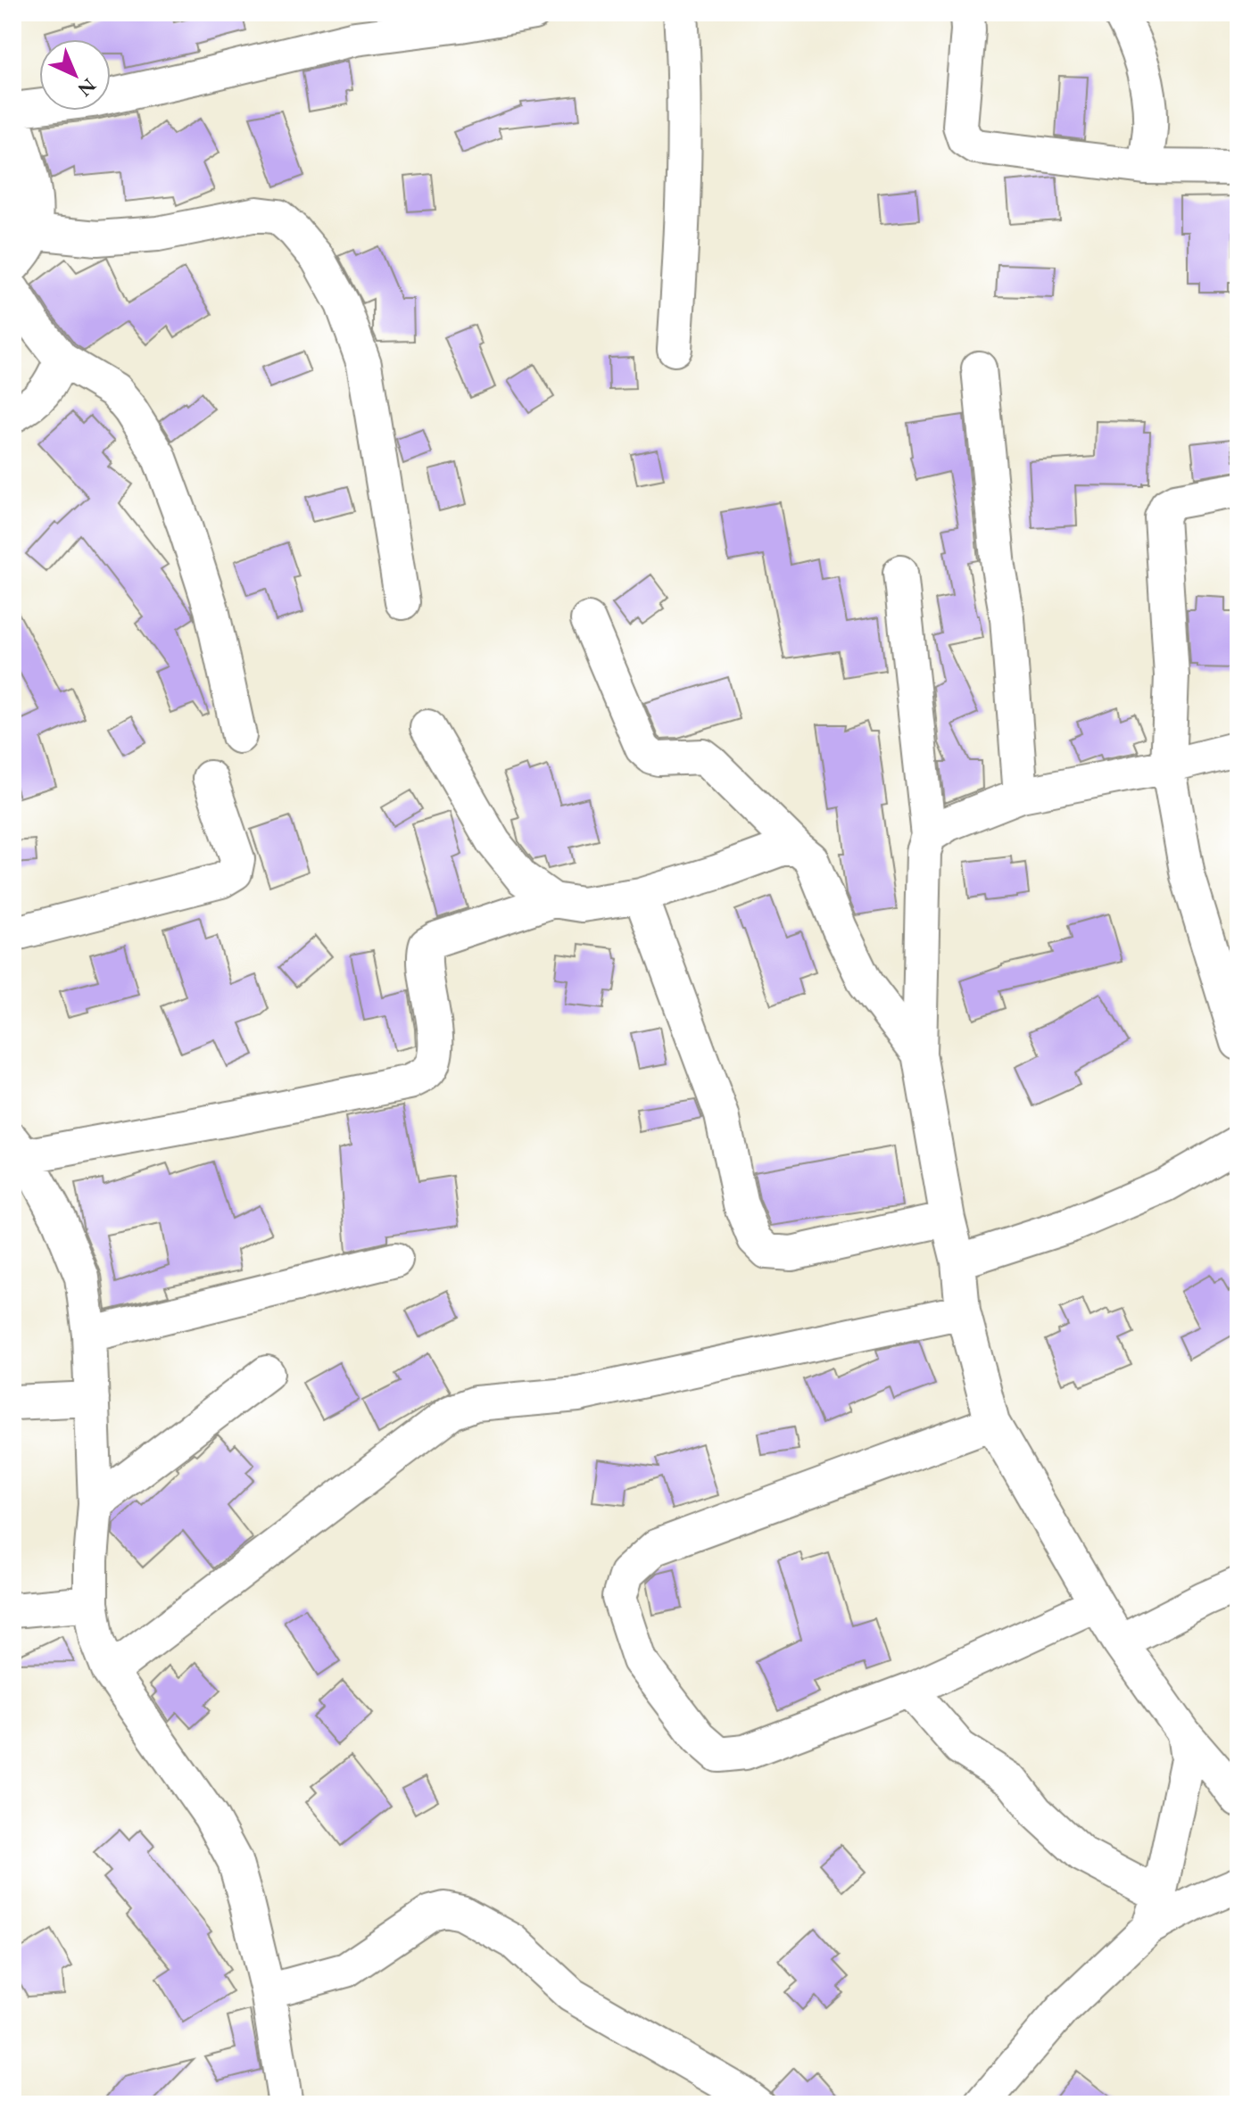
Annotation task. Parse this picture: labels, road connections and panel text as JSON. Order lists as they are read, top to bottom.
{
  "north": "bottom right"
}
